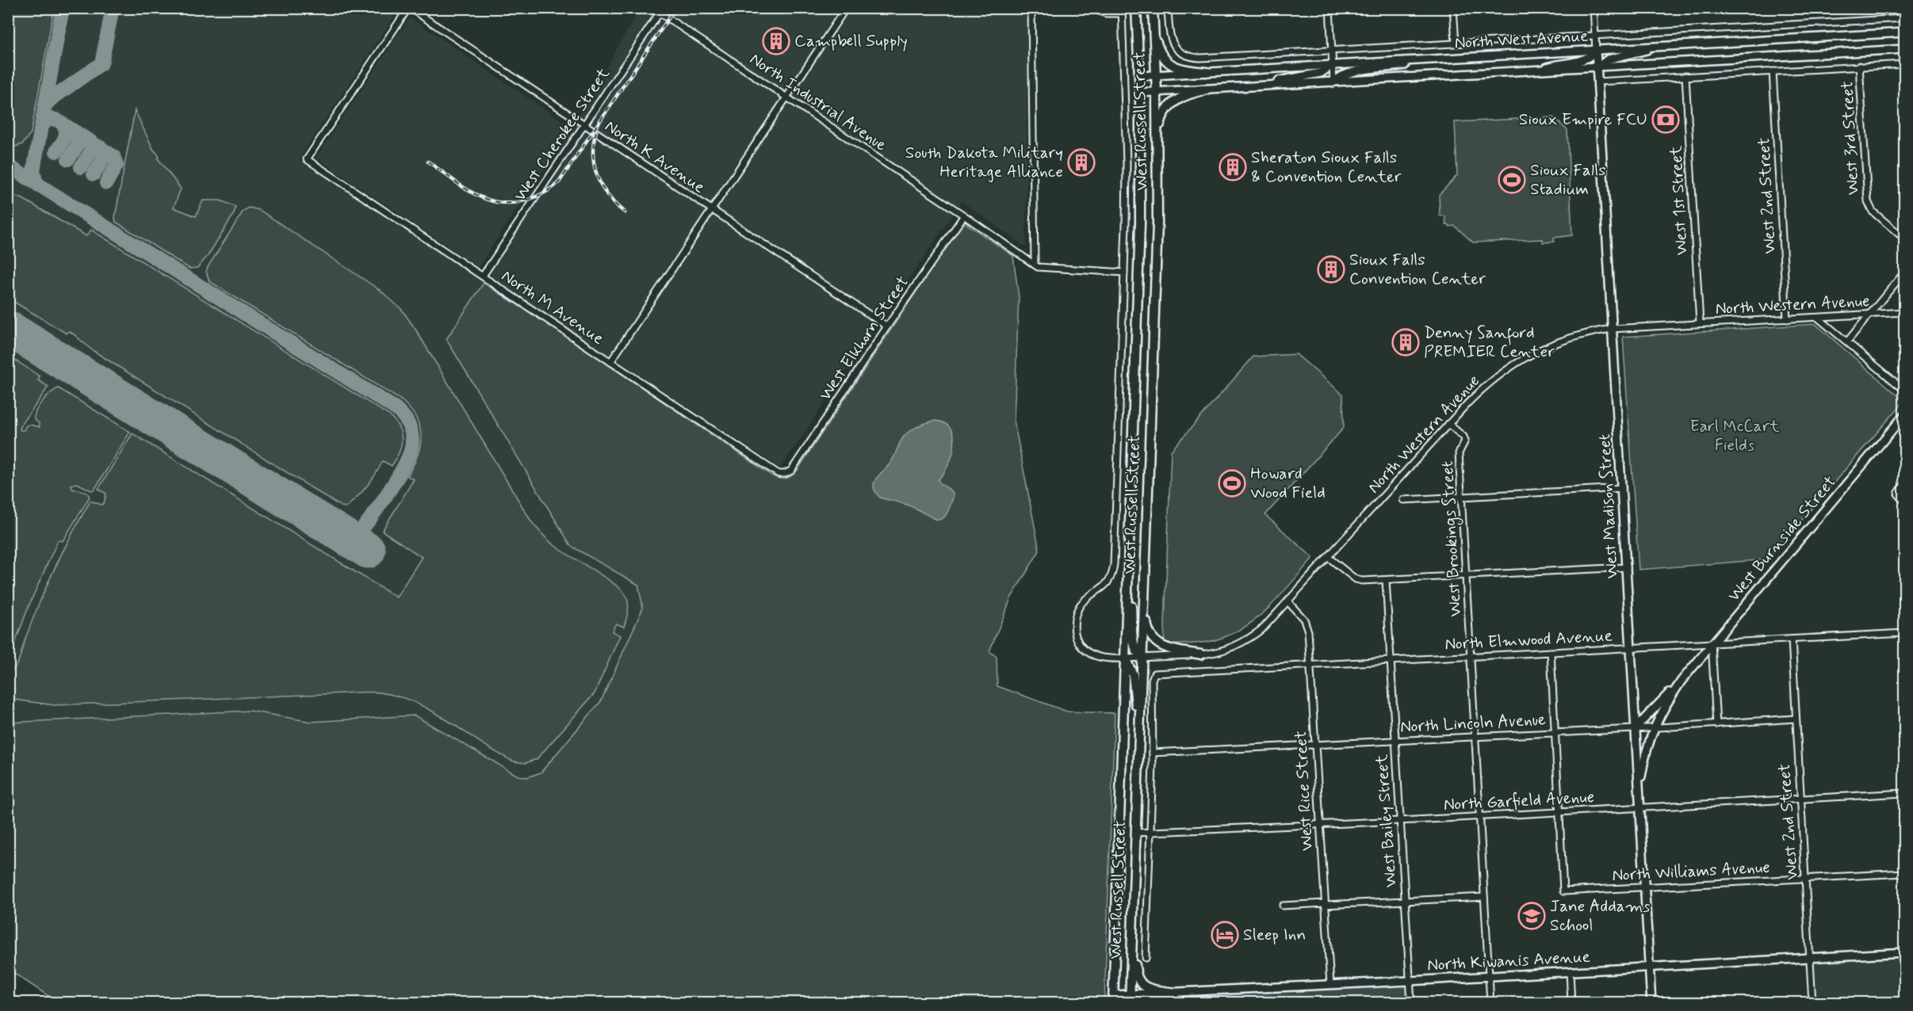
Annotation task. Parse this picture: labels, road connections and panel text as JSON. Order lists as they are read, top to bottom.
{
  "streets": {
    "highway": ["West Russell Street"],
    "main road": [
      "North West Avenue",
      "West Madison Street",
      "West Burnside Street",
      "North Kiwanis Avenue"
    ],
    "street": [
      "North Industrial Avenue",
      "West Cherokee Street",
      "West 3rd Street",
      "North K Avenue",
      "West 2nd Street",
      "West 1st Street",
      "North Western Avenue",
      "North M Avenue",
      "West Elkhorn Street",
      "West Brookings Street",
      "North Elmwood Avenue",
      "North Lincoln Avenue",
      "West Rice Street",
      "North Garfield Avenue",
      "West Bailey Street",
      "North Williams Avenue"
    ]
  },
  "crossings": [
    ["North West Avenue", "West Russell Street"],
    ["North West Avenue", "West Madison Street"],
    ["North Industrial Avenue", "West Russell Street"],
    ["North Industrial Avenue", "West Cherokee Street"],
    ["North Industrial Avenue", "West Elkhorn Street"],
    ["West Russell Street", "North Western Avenue"],
    ["West Russell Street", "North Elmwood Avenue"],
    ["West Russell Street", "North Lincoln Avenue"],
    ["West Russell Street", "North Garfield Avenue"],
    ["West Russell Street", "North Kiwanis Avenue"],
    ["West Cherokee Street", "North K Avenue"],
    ["West Cherokee Street", "North M Avenue"],
    ["North K Avenue", "North M Avenue"],
    ["North K Avenue", "West Elkhorn Street"],
    ["West 2nd Street", "North Western Avenue"],
    ["West 2nd Street", "North Elmwood Avenue"],
    ["West 2nd Street", "North Lincoln Avenue"],
    ["West 2nd Street", "North Garfield Avenue"],
    ["West 2nd Street", "North Williams Avenue"],
    ["West 2nd Street", "North Kiwanis Avenue"],
    ["West 1st Street", "North Western Avenue"],
    ["North Western Avenue", "West Madison Street"],
    ["North Western Avenue", "West Brookings Street"],
    ["North Western Avenue", "West Rice Street"],
    ["North M Avenue", "West Elkhorn Street"],
    ["West Madison Street", "West Burnside Street"],
    ["West Madison Street", "North Elmwood Avenue"],
    ["West Madison Street", "North Lincoln Avenue"],
    ["West Madison Street", "North Garfield Avenue"],
    ["West Madison Street", "North Williams Avenue"],
    ["West Madison Street", "North Kiwanis Avenue"],
    ["West Brookings Street", "North Elmwood Avenue"],
    ["West Brookings Street", "North Lincoln Avenue"],
    ["West Brookings Street", "North Garfield Avenue"],
    ["West Brookings Street", "North Kiwanis Avenue"],
    ["West Burnside Street", "North Elmwood Avenue"],
    ["West Burnside Street", "North Lincoln Avenue"],
    ["North Elmwood Avenue", "West Rice Street"],
    ["North Elmwood Avenue", "West Bailey Street"],
    ["North Lincoln Avenue", "West Rice Street"],
    ["North Lincoln Avenue", "West Bailey Street"],
    ["West Rice Street", "North Garfield Avenue"],
    ["West Rice Street", "North Kiwanis Avenue"],
    ["North Garfield Avenue", "West Bailey Street"],
    ["North Garfield Avenue", "North Williams Avenue"],
    ["West Bailey Street", "North Kiwanis Avenue"]
  ],
  "parks": ["Earl McCart Fields"],
  "places": {
    "building": [
      "Campbell Supply",
      "South Dakota Military Heritage Alliance",
      "Sheraton Sioux Falls & Convention Center",
      "Sioux Falls Convention Center",
      "Denny Sanford PREMIER Center"
    ],
    "bank": ["Sioux Empire FCU"],
    "sports": ["Sioux Falls Stadium", "Howard Wood Field"],
    "school or university": ["Jane Addams School"],
    "hotel": ["Sleep Inn"]
  }
}
